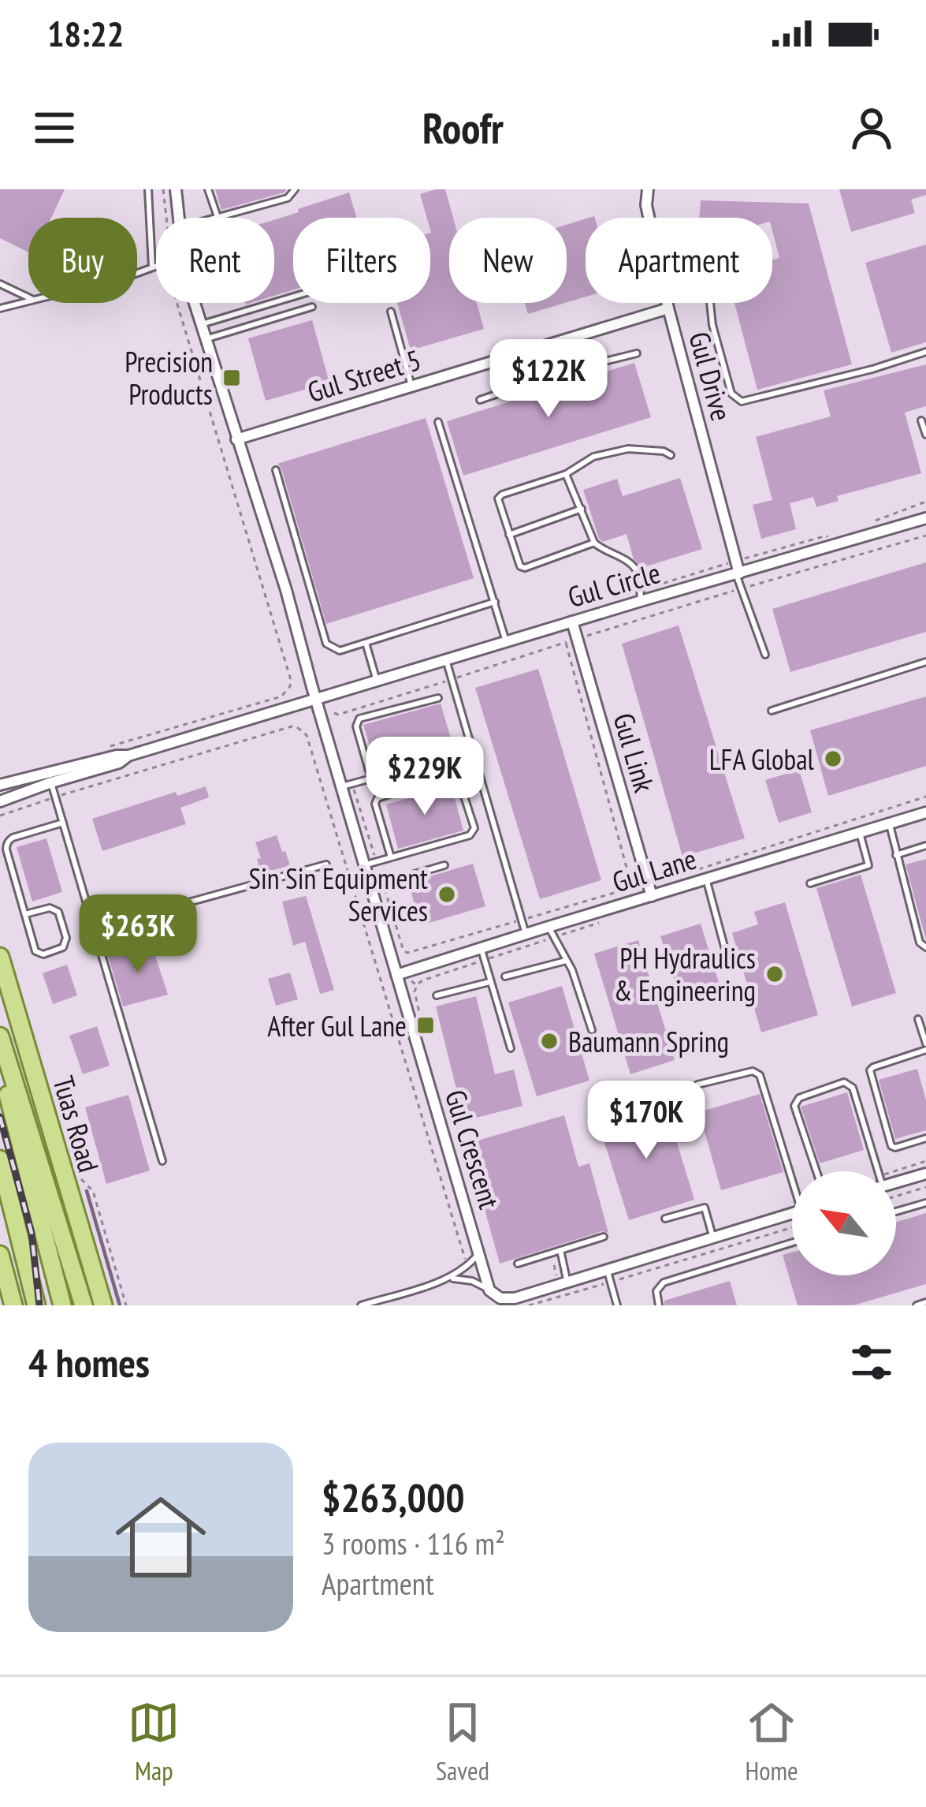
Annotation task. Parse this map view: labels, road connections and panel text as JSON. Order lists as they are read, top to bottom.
{
  "streets": {
    "main road": ["Tuas Road"],
    "street": [
      "Gul Street 5",
      "Gul Drive",
      "Gul Circle",
      "Gul Link",
      "Gul Lane",
      "Gul Crescent"
    ]
  },
  "crossings": [
    ["Gul Street 5", "Gul Drive"],
    ["Gul Drive", "Gul Circle"],
    ["Gul Circle", "Gul Link"],
    ["Gul Circle", "Gul Crescent"],
    ["Gul Link", "Gul Lane"],
    ["Gul Lane", "Gul Crescent"]
  ],
  "places": {
    "transit": ["Precision Products", "After Gul Lane"],
    "other": [
      "LFA Global",
      "Sin Sin Equipment Services",
      "PH Hydraulics & Engineering",
      "Baumann Spring"
    ]
  },
  "north": "top left",
  "page": {
    "status": "18:22",
    "header": "Roofr",
    "chip": [
      "Buy",
      "Rent",
      "Filters",
      "New",
      "Apartment"
    ],
    "price": [
      "$122K",
      "$229K",
      "$263K",
      "$170K"
    ],
    "heading": "4 homes",
    "list": [
      {
        "name": "$263,000",
        "note": "3 rooms · 116 m² · Apartment"
      }
    ],
    "tabs": ["Map", "Saved", "Home"]
  }
}
